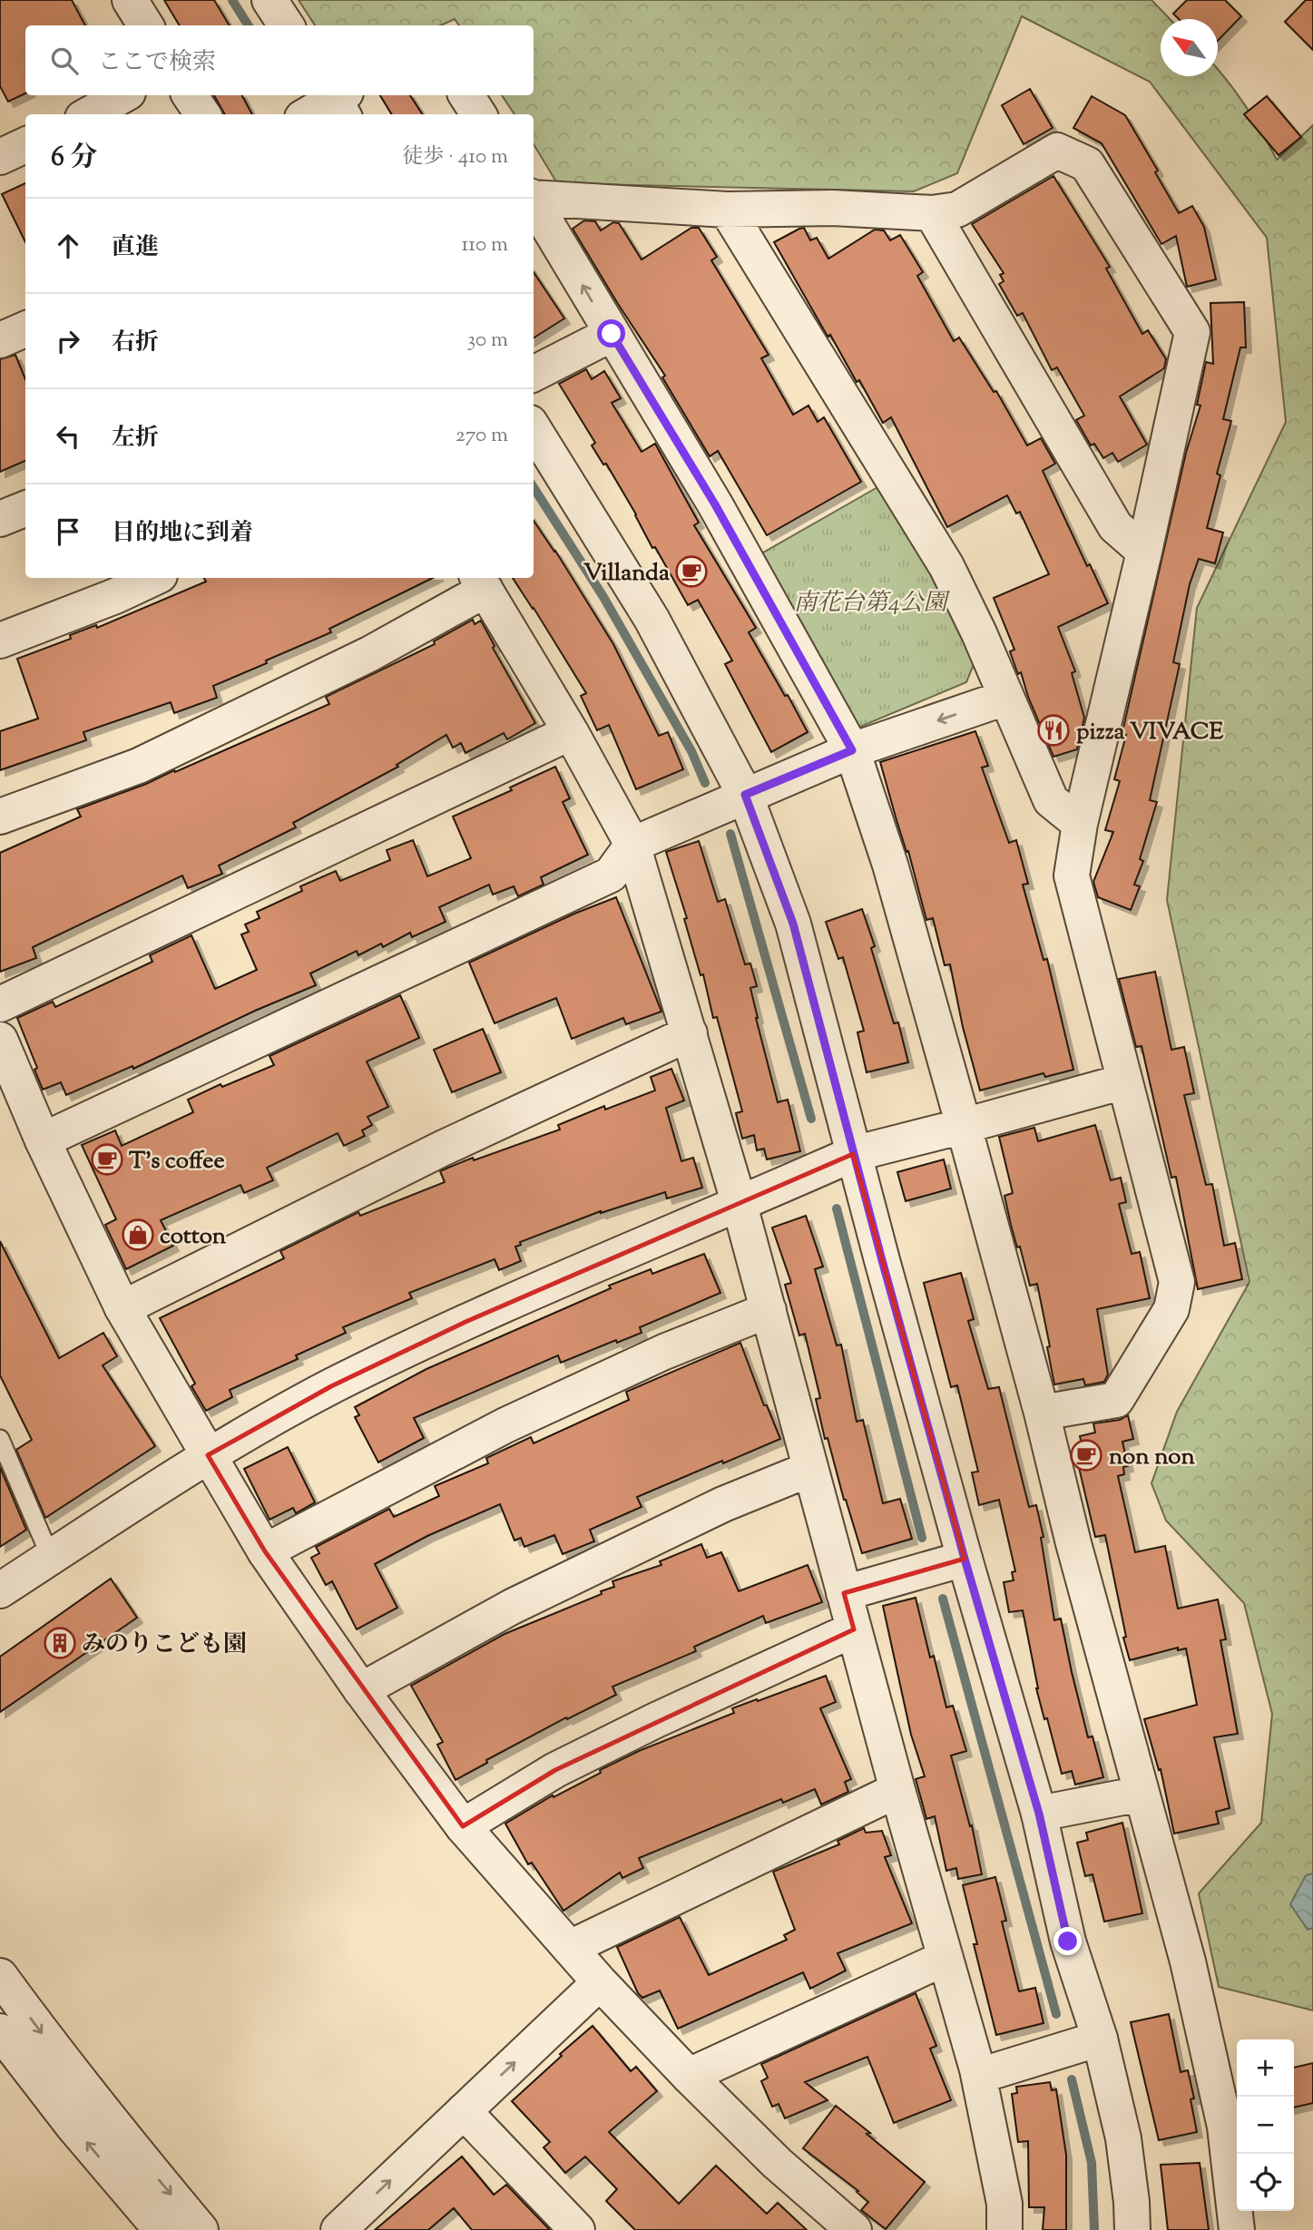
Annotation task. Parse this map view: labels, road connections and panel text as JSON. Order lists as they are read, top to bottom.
{
  "parks": ["南花台第4公園"],
  "places": {
    "cafe": ["Villanda", "T's coffee", "non non"],
    "restaurant": ["pizza VIVACE"],
    "shop": ["cotton"],
    "building": ["みのりこども園"]
  },
  "north": "top left",
  "page": {
    "search": "ここで検索",
    "heading": ["6 分", "徒歩 · 410 m"],
    "list": [
      ["直進", "110 m"],
      ["右折", "30 m"],
      ["左折", "270 m"],
      "目的地に到着"
    ],
    "map_buttons": ["+", "−"]
  }
}
